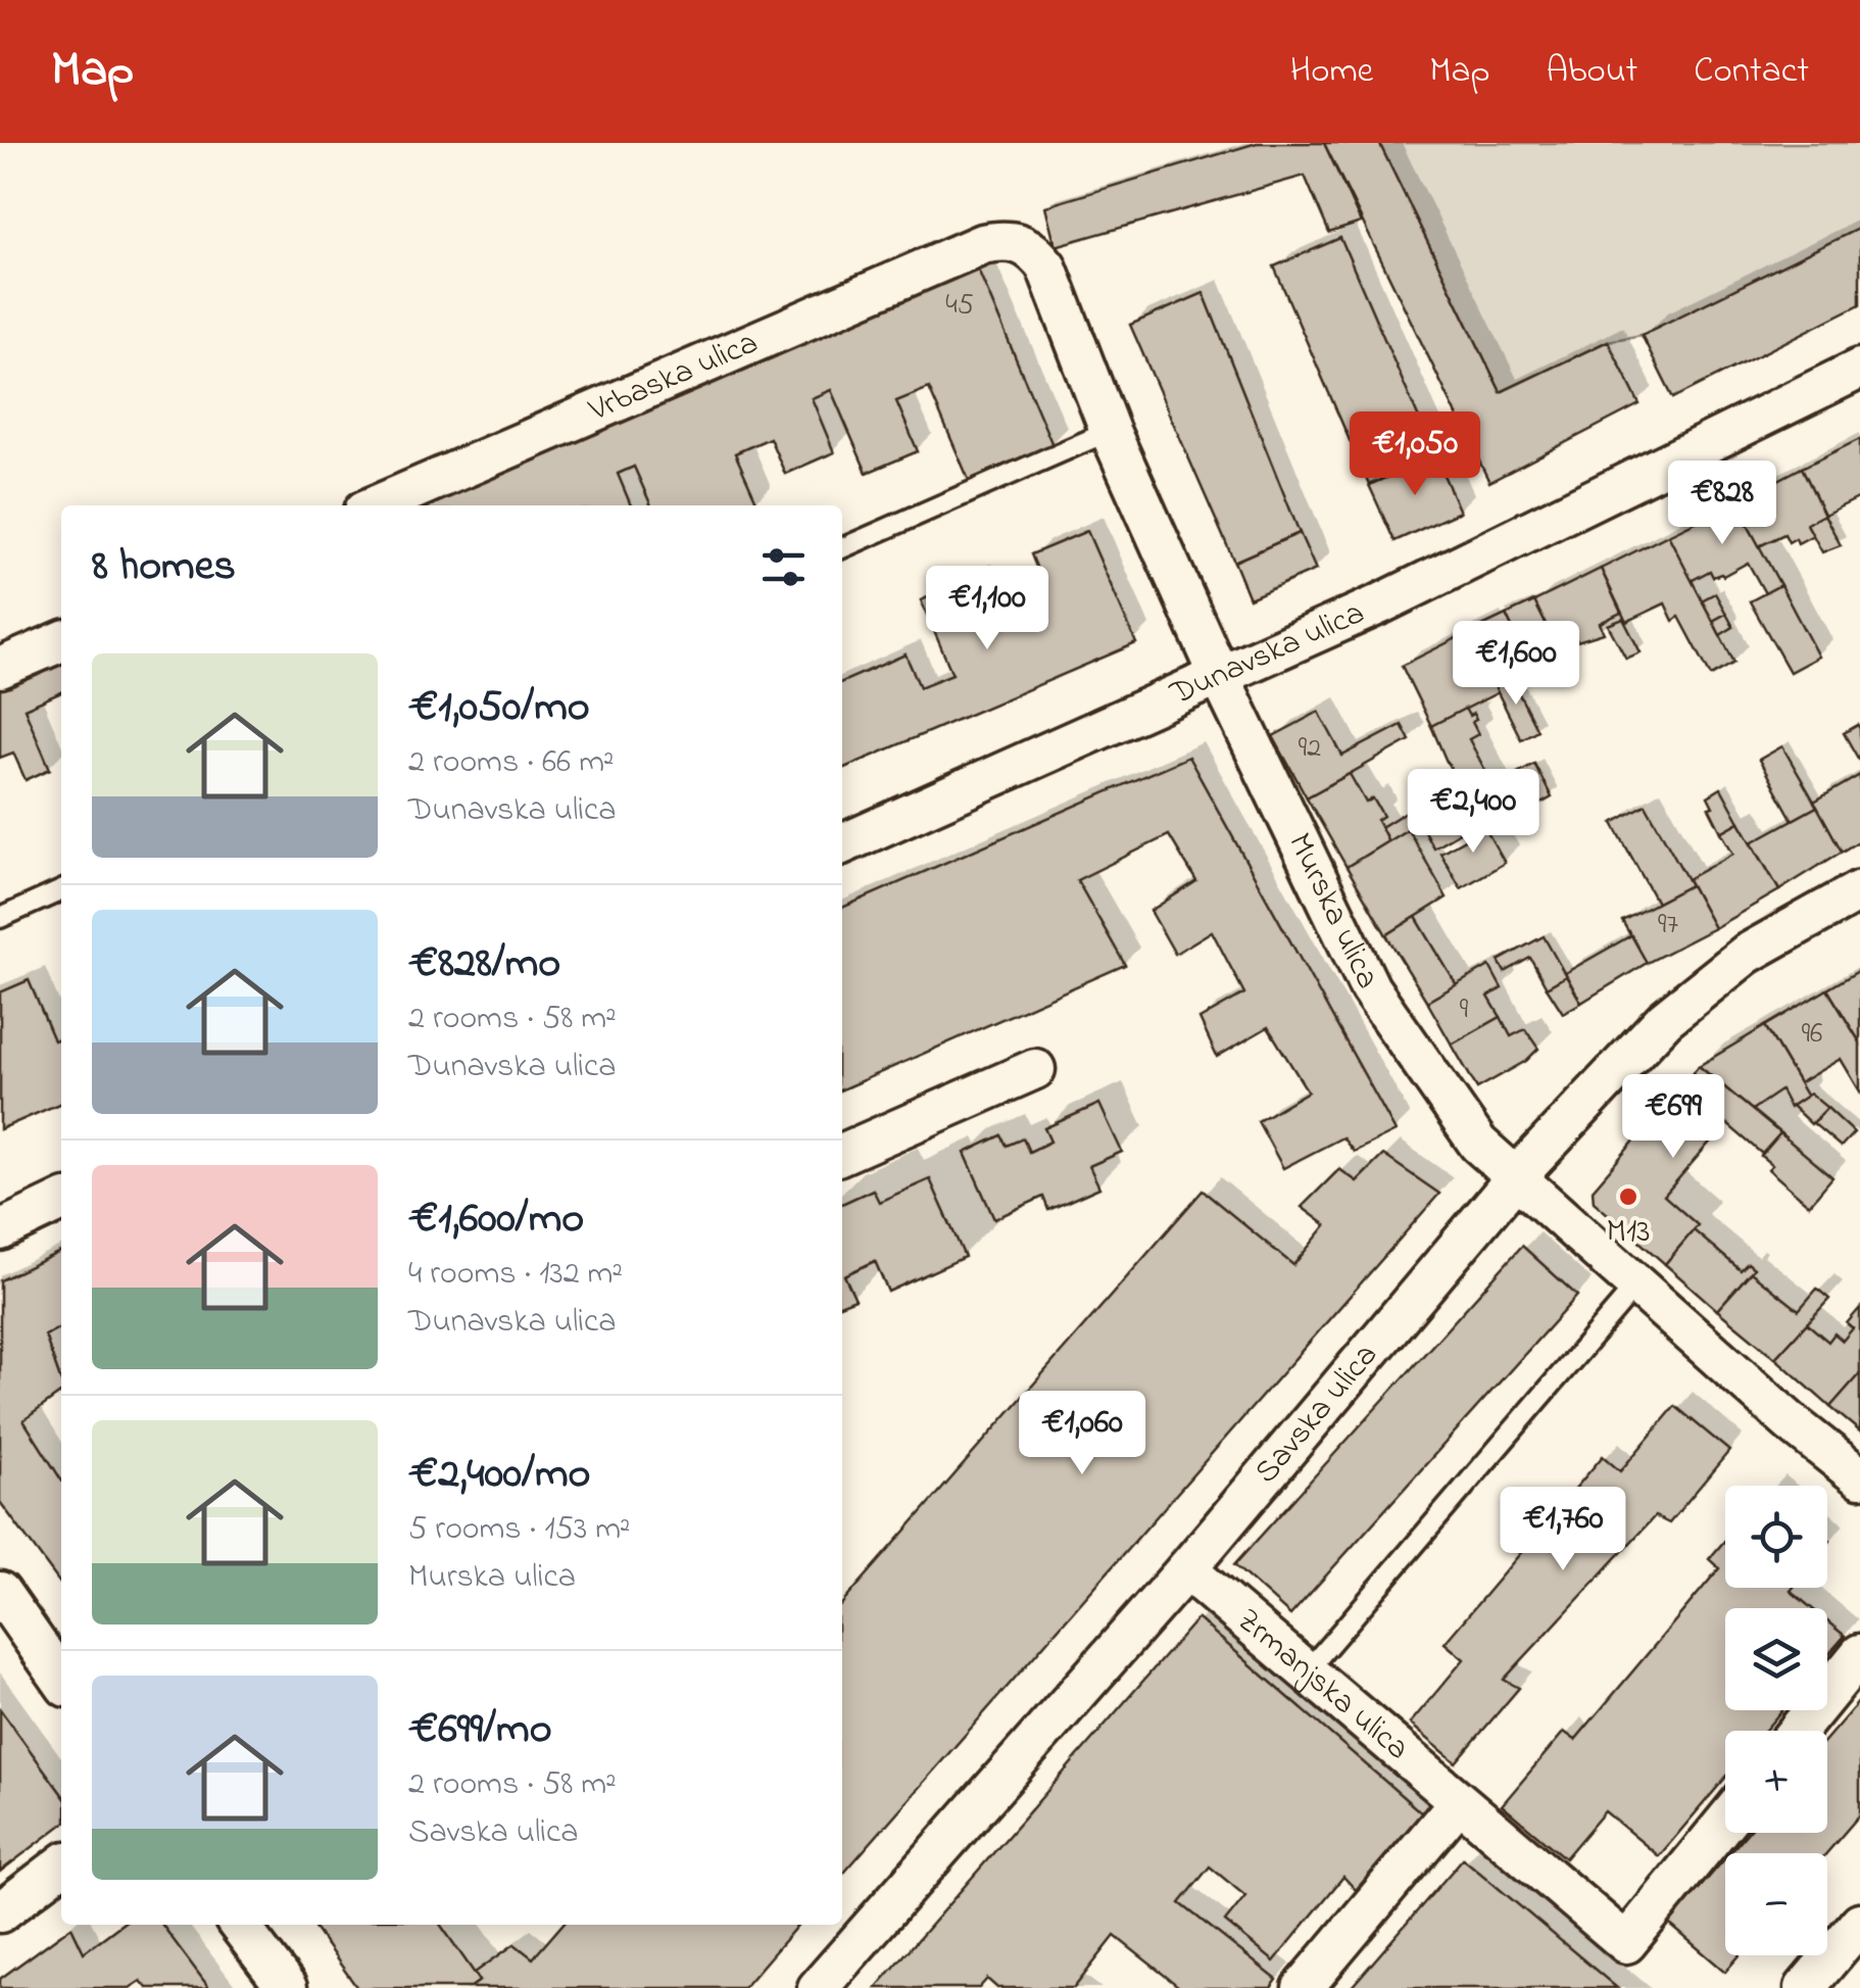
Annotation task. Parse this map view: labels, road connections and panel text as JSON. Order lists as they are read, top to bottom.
{
  "streets": {
    "street": [
      "Vrbaska ulica",
      "Dunavska ulica",
      "Murska ulica",
      "Savska ulica",
      "Zrmanjska ulica"
    ]
  },
  "crossings": [
    ["Vrbaska ulica", "Murska ulica"],
    ["Dunavska ulica", "Murska ulica"],
    ["Murska ulica", "Savska ulica"],
    ["Savska ulica", "Zrmanjska ulica"]
  ],
  "places": ["M13"],
  "house_numbers": [
    "45",
    "92",
    "97",
    "9",
    "96"
  ],
  "page": {
    "header": "Map",
    "nav": [
      "Home",
      "Map",
      "About",
      "Contact"
    ],
    "price": [
      "€1,050",
      "€828",
      "€1,100",
      "€1,600",
      "€2,400",
      "€699",
      "€1,060",
      "€1,760"
    ],
    "heading": "8 homes",
    "list": [
      {
        "name": "€1,050/mo",
        "note": "2 rooms · 66 m² · Dunavska ulica"
      },
      {
        "name": "€828/mo",
        "note": "2 rooms · 58 m² · Dunavska ulica"
      },
      {
        "name": "€1,600/mo",
        "note": "4 rooms · 132 m² · Dunavska ulica"
      },
      {
        "name": "€2,400/mo",
        "note": "5 rooms · 153 m² · Murska ulica"
      },
      {
        "name": "€699/mo",
        "note": "2 rooms · 58 m² · Savska ulica"
      }
    ],
    "map_buttons": ["+", "−"]
  }
}
